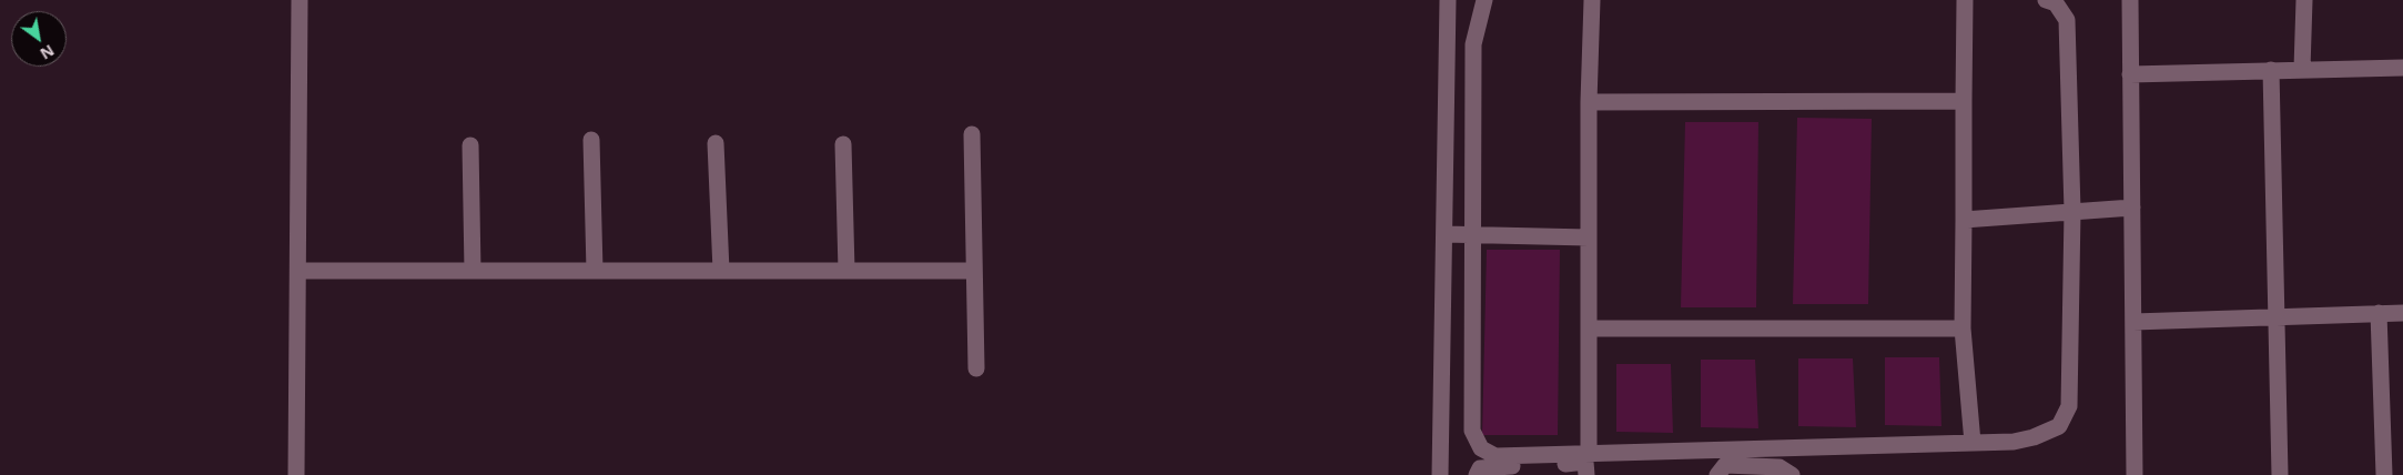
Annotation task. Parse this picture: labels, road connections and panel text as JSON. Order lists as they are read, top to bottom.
{
  "north": "bottom right"
}
